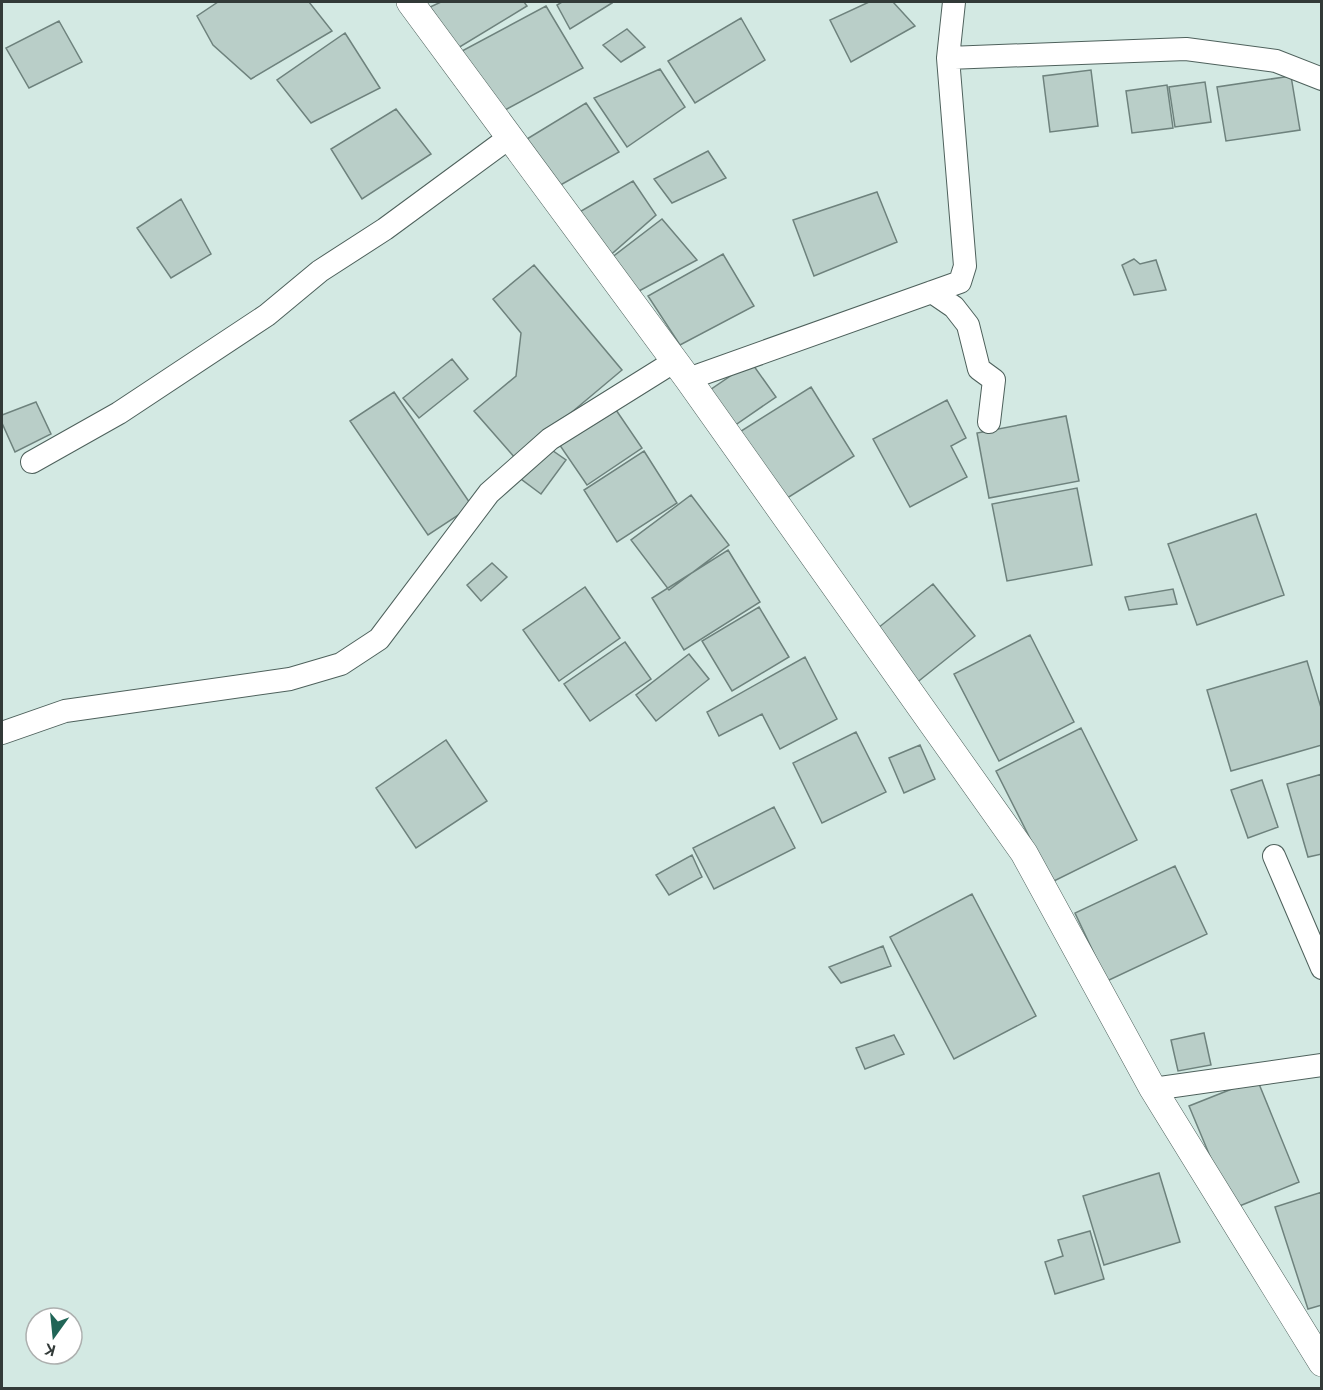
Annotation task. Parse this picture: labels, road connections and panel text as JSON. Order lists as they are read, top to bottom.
{
  "north": "bottom"
}
